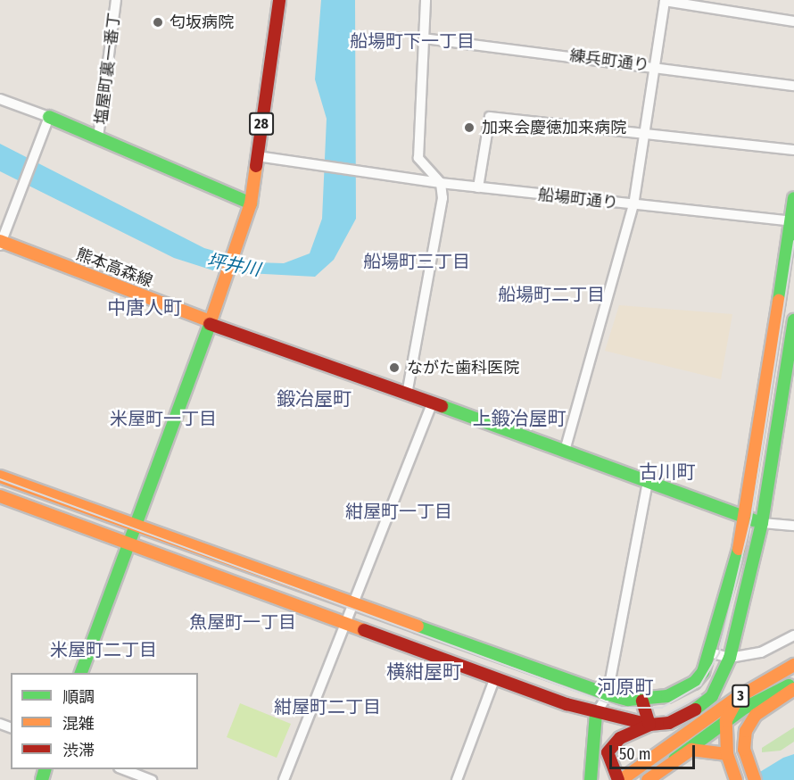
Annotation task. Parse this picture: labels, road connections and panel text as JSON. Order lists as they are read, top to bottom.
{
  "streets": {
    "main road": ["28", "熊本高森線", "3"],
    "street": ["練兵町通り", "塩屋町裏一番丁", "船場町通り"]
  },
  "crossings": [
    ["28", "船場町通り"],
    ["28", "熊本高森線"]
  ],
  "districts": [
    "船場町下一丁目",
    "船場町三丁目",
    "船場町二丁目",
    "中唐人町",
    "鍛冶屋町",
    "米屋町一丁目",
    "上鍛冶屋町",
    "古川町",
    "紺屋町一丁目",
    "魚屋町一丁目",
    "米屋町二丁目",
    "横紺屋町",
    "河原町",
    "紺屋町二丁目"
  ],
  "water": ["坪井川"],
  "places": ["匂坂病院", "加来会慶徳加来病院", "ながた歯科医院"],
  "legend": ["順調", "混雑", "渋滞"],
  "scale_bar": "50 m"
}
